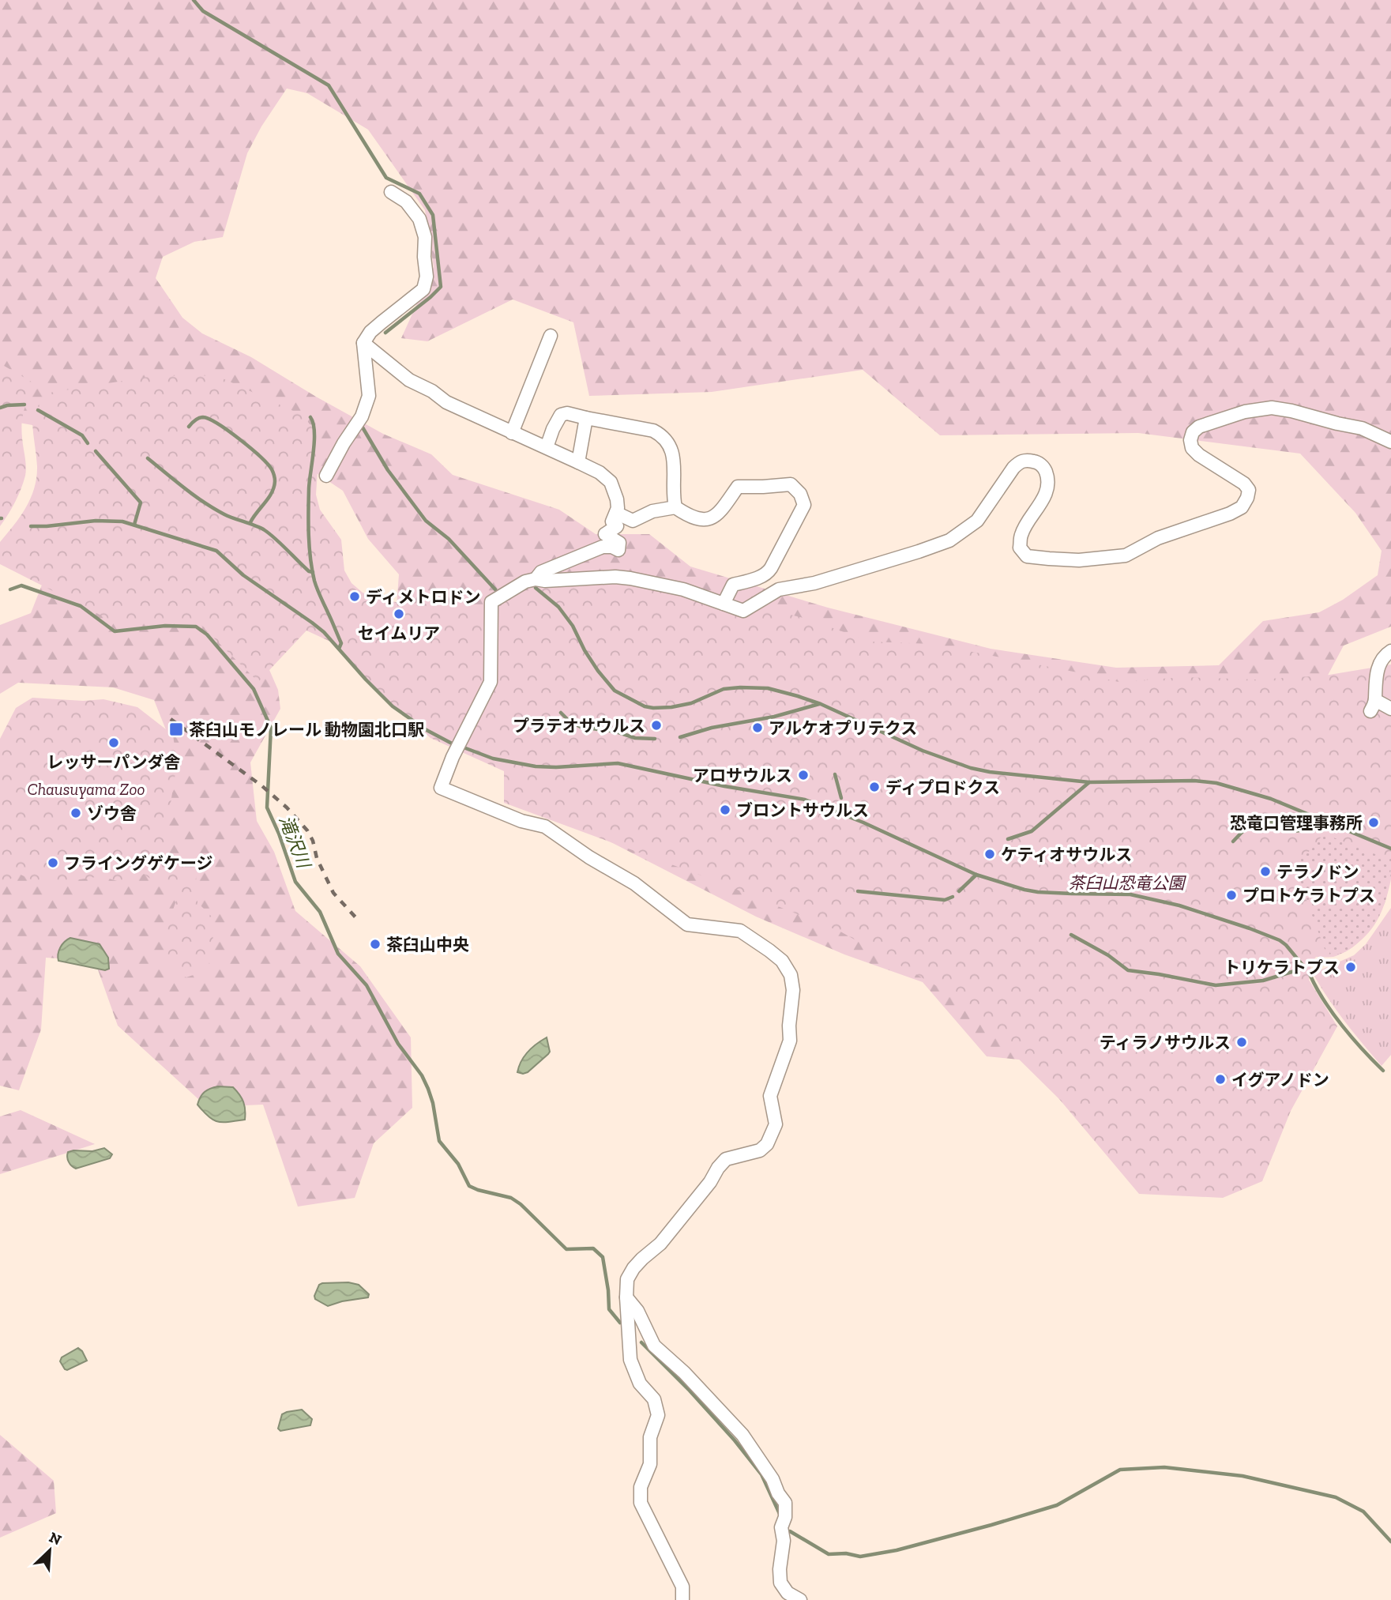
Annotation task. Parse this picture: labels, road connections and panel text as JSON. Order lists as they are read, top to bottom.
{
  "water": ["滝沢川"],
  "parks": ["Chausuyama Zoo", "茶臼山恐竜公園"],
  "places": {
    "other": [
      "ディメトロドン",
      "セイムリア",
      "プラテオサウルス",
      "アルケオプリテクス",
      "レッサーパンダ舎",
      "アロサウルス",
      "ディプロドクス",
      "ブロントサウルス",
      "ゾウ舎",
      "恐竜口管理事務所",
      "ケティオサウルス",
      "フライングゲケージ",
      "テラノドン",
      "プロトケラトプス",
      "茶臼山中央",
      "トリケラトプス",
      "ティラノサウルス",
      "イグアノドン"
    ],
    "transit": ["茶臼山モノレール 動物園北口駅"]
  },
  "north": "top right"
}
